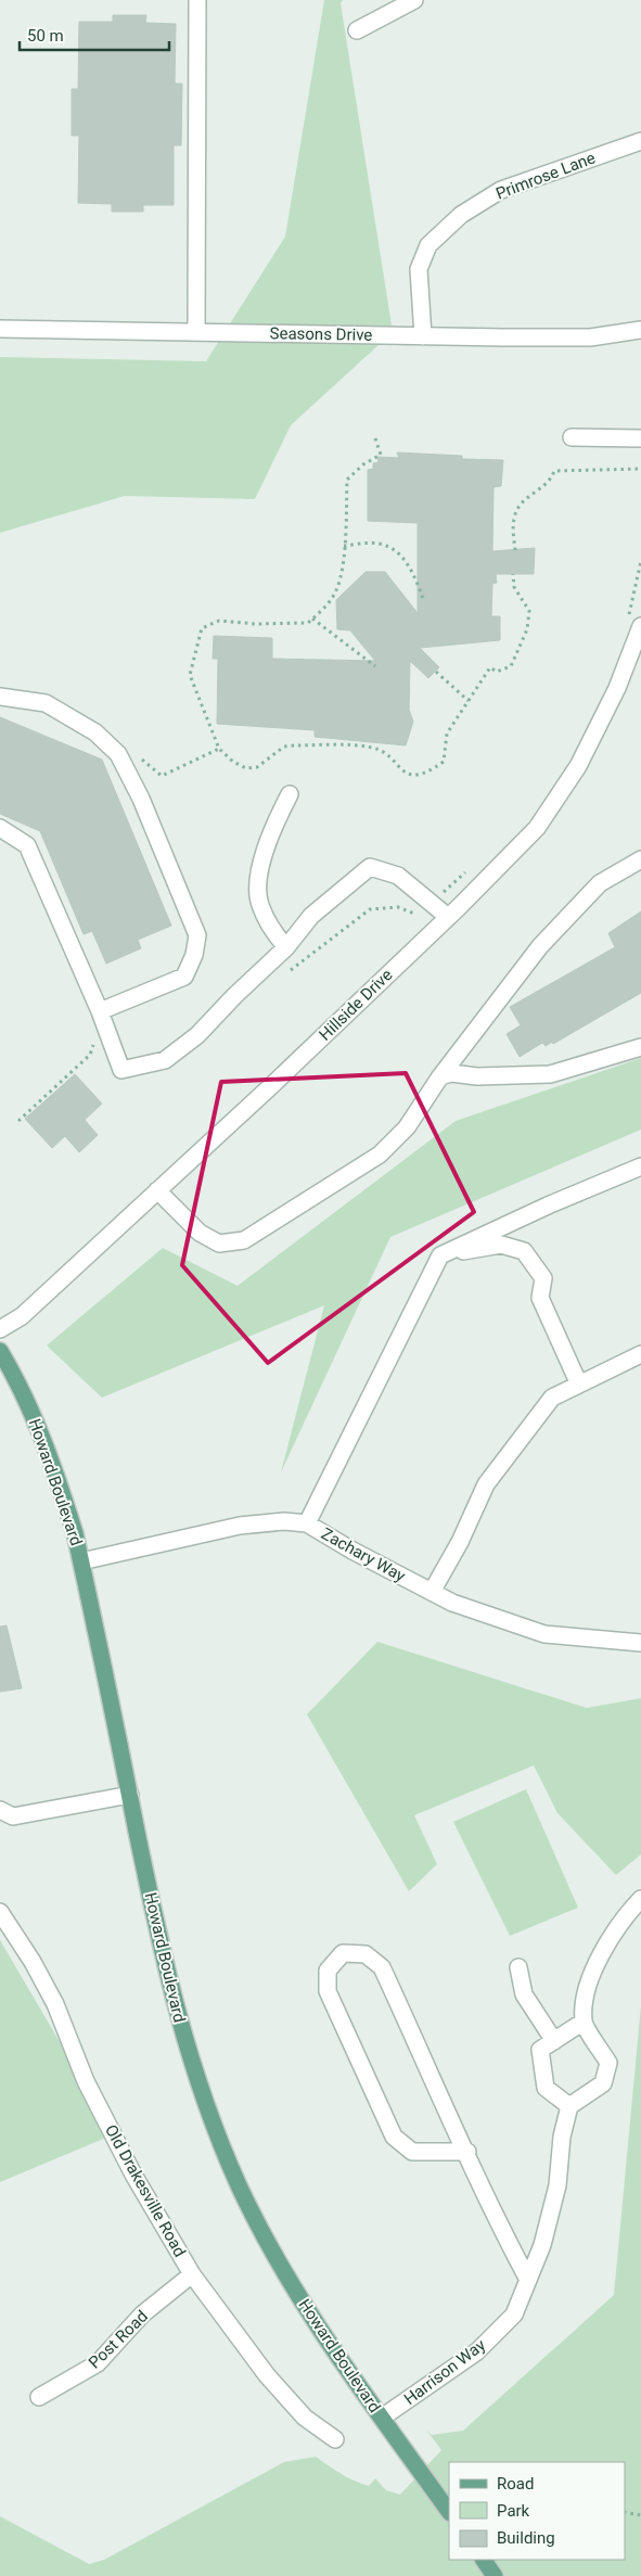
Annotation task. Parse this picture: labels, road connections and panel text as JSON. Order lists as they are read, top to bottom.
{
  "streets": {
    "main road": ["Howard Boulevard"],
    "street": [
      "Primrose Lane",
      "Seasons Drive",
      "Hillside Drive",
      "Zachary Way",
      "Old Drakesville Road",
      "Post Road",
      "Harrison Way"
    ]
  },
  "crossings": [
    ["Primrose Lane", "Seasons Drive"],
    ["Howard Boulevard", "Zachary Way"],
    ["Howard Boulevard", "Harrison Way"],
    ["Old Drakesville Road", "Post Road"]
  ],
  "legend": ["Road", "Park", "Building"],
  "scale_bar": "50 m"
}
